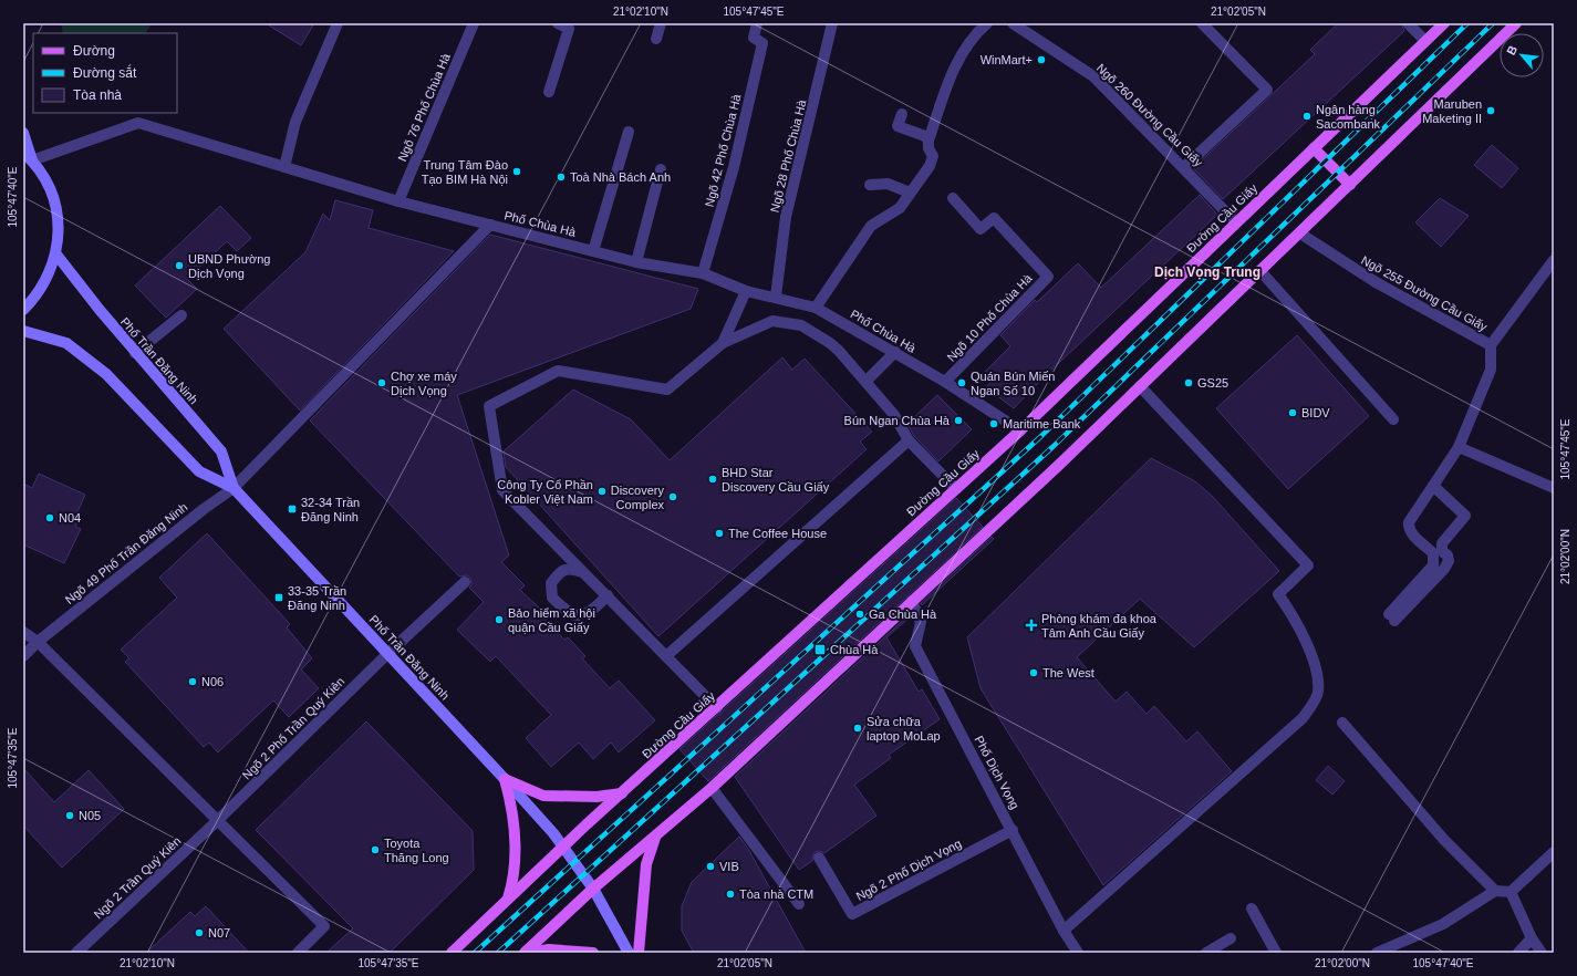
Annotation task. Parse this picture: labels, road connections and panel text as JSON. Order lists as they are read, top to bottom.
{
  "streets": {
    "main road": ["Đường Cầu Giấy"],
    "street": [
      "Ngõ 76 Phố Chùa Hà",
      "Ngõ 260 Đường Cầu Giấy",
      "Ngõ 42 Phố Chùa Hà",
      "Ngõ 28 Phố Chùa Hà",
      "Phố Chùa Hà",
      "Ngõ 255 Đường Cầu Giấy",
      "Ngõ 10 Phố Chùa Hà",
      "Phố Trần Đăng Ninh",
      "Ngõ 49 Phố Trần Đăng Ninh",
      "Ngõ 2 Phố Trần Quý Kiên",
      "Phố Dịch Vọng",
      "Ngõ 2 Phố Dịch Vọng",
      "Ngõ 2 Trần Quý Kiên"
    ]
  },
  "crossings": [
    ["Ngõ 76 Phố Chùa Hà", "Phố Chùa Hà"],
    ["Ngõ 260 Đường Cầu Giấy", "Đường Cầu Giấy"],
    ["Ngõ 42 Phố Chùa Hà", "Phố Chùa Hà"],
    ["Ngõ 28 Phố Chùa Hà", "Phố Chùa Hà"],
    ["Đường Cầu Giấy", "Phố Chùa Hà"],
    ["Đường Cầu Giấy", "Phố Trần Đăng Ninh"],
    ["Phố Chùa Hà", "Ngõ 10 Phố Chùa Hà"],
    ["Phố Chùa Hà", "Ngõ 49 Phố Trần Đăng Ninh"],
    ["Phố Trần Đăng Ninh", "Ngõ 49 Phố Trần Đăng Ninh"],
    ["Phố Trần Đăng Ninh", "Ngõ 2 Phố Trần Quý Kiên"],
    ["Ngõ 2 Phố Trần Quý Kiên", "Ngõ 2 Trần Quý Kiên"],
    ["Phố Dịch Vọng", "Ngõ 2 Phố Dịch Vọng"]
  ],
  "districts": ["Dịch Vọng Trung"],
  "places": {
    "other": [
      "WinMart+",
      "Maruben Maketing II",
      "Ngân hàng Sacombank",
      "Trung Tâm Đào Tạo BIM Hà Nội",
      "Toà Nhà Bách Anh",
      "UBND Phường Dịch Vọng",
      "Chợ xe máy Dịch Vọng",
      "Quán Bún Miến Ngan Số 10",
      "GS25",
      "BIDV",
      "Bún Ngan Chùa Hà",
      "Maritime Bank",
      "BHD Star Discovery Cầu Giấy",
      "Công Ty Cổ Phần Kobler Việt Nam",
      "Discovery Complex",
      "N04",
      "The Coffee House",
      "Ga Chùa Hà",
      "Bảo hiểm xã hội quận Cầu Giấy",
      "The West",
      "N06",
      "Sửa chữa laptop MoLap",
      "N05",
      "Toyota Thăng Long",
      "VIB",
      "Tòa nhà CTM",
      "N07"
    ],
    "transit": ["32-34 Trần Đăng Ninh", "33-35 Trần Đăng Ninh", "Chùa Hà"],
    "health": ["Phòng khám đa khoa Tâm Anh Cầu Giấy"]
  },
  "legend": ["Đường", "Đường sắt", "Tòa nhà"],
  "north": "top left",
  "coordinates": [
    "21°02'10\"N",
    "105°47'45\"E",
    "21°02'05\"N",
    "105°47'40\"E",
    "21°02'00\"N",
    "105°47'35\"E"
  ]
}
